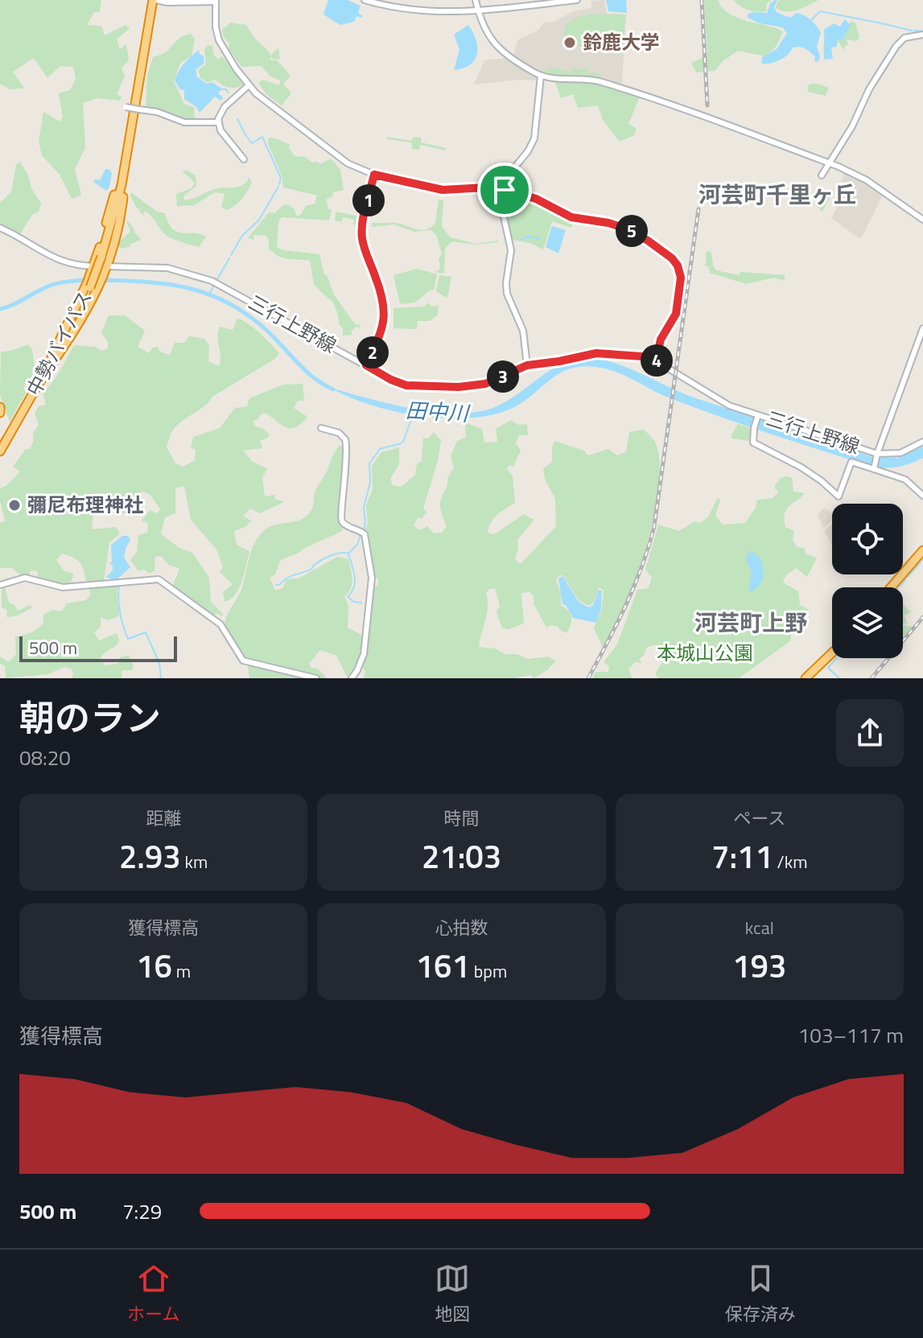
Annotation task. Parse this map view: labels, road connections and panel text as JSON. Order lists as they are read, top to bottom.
{
  "streets": {
    "highway": ["中勢バイパス"],
    "street": ["三行上野線"]
  },
  "districts": ["河芸町千里ヶ丘", "河芸町上野"],
  "water": ["田中川"],
  "parks": ["本城山公園"],
  "places": ["鈴鹿大学", "彌尼布理神社"],
  "scale_bar": "500 m",
  "page": {
    "pins": [
      "1",
      "5",
      "2",
      "4",
      "3"
    ],
    "scale": "500 m",
    "heading": ["朝のラン", "08:20"],
    "stats": [
      ["距離", "2.93 km"],
      ["時間", "21:03"],
      ["ペース", "7:11 /km"],
      ["獲得標高", "16 m"],
      ["心拍数", "161 bpm"],
      ["kcal", "193"]
    ],
    "chart": ["獲得標高", "103–117 m"],
    "list": [
      {
        "name": "500 m",
        "note": "7:29"
      }
    ],
    "tabs": ["ホーム", "地図", "保存済み"]
  }
}
